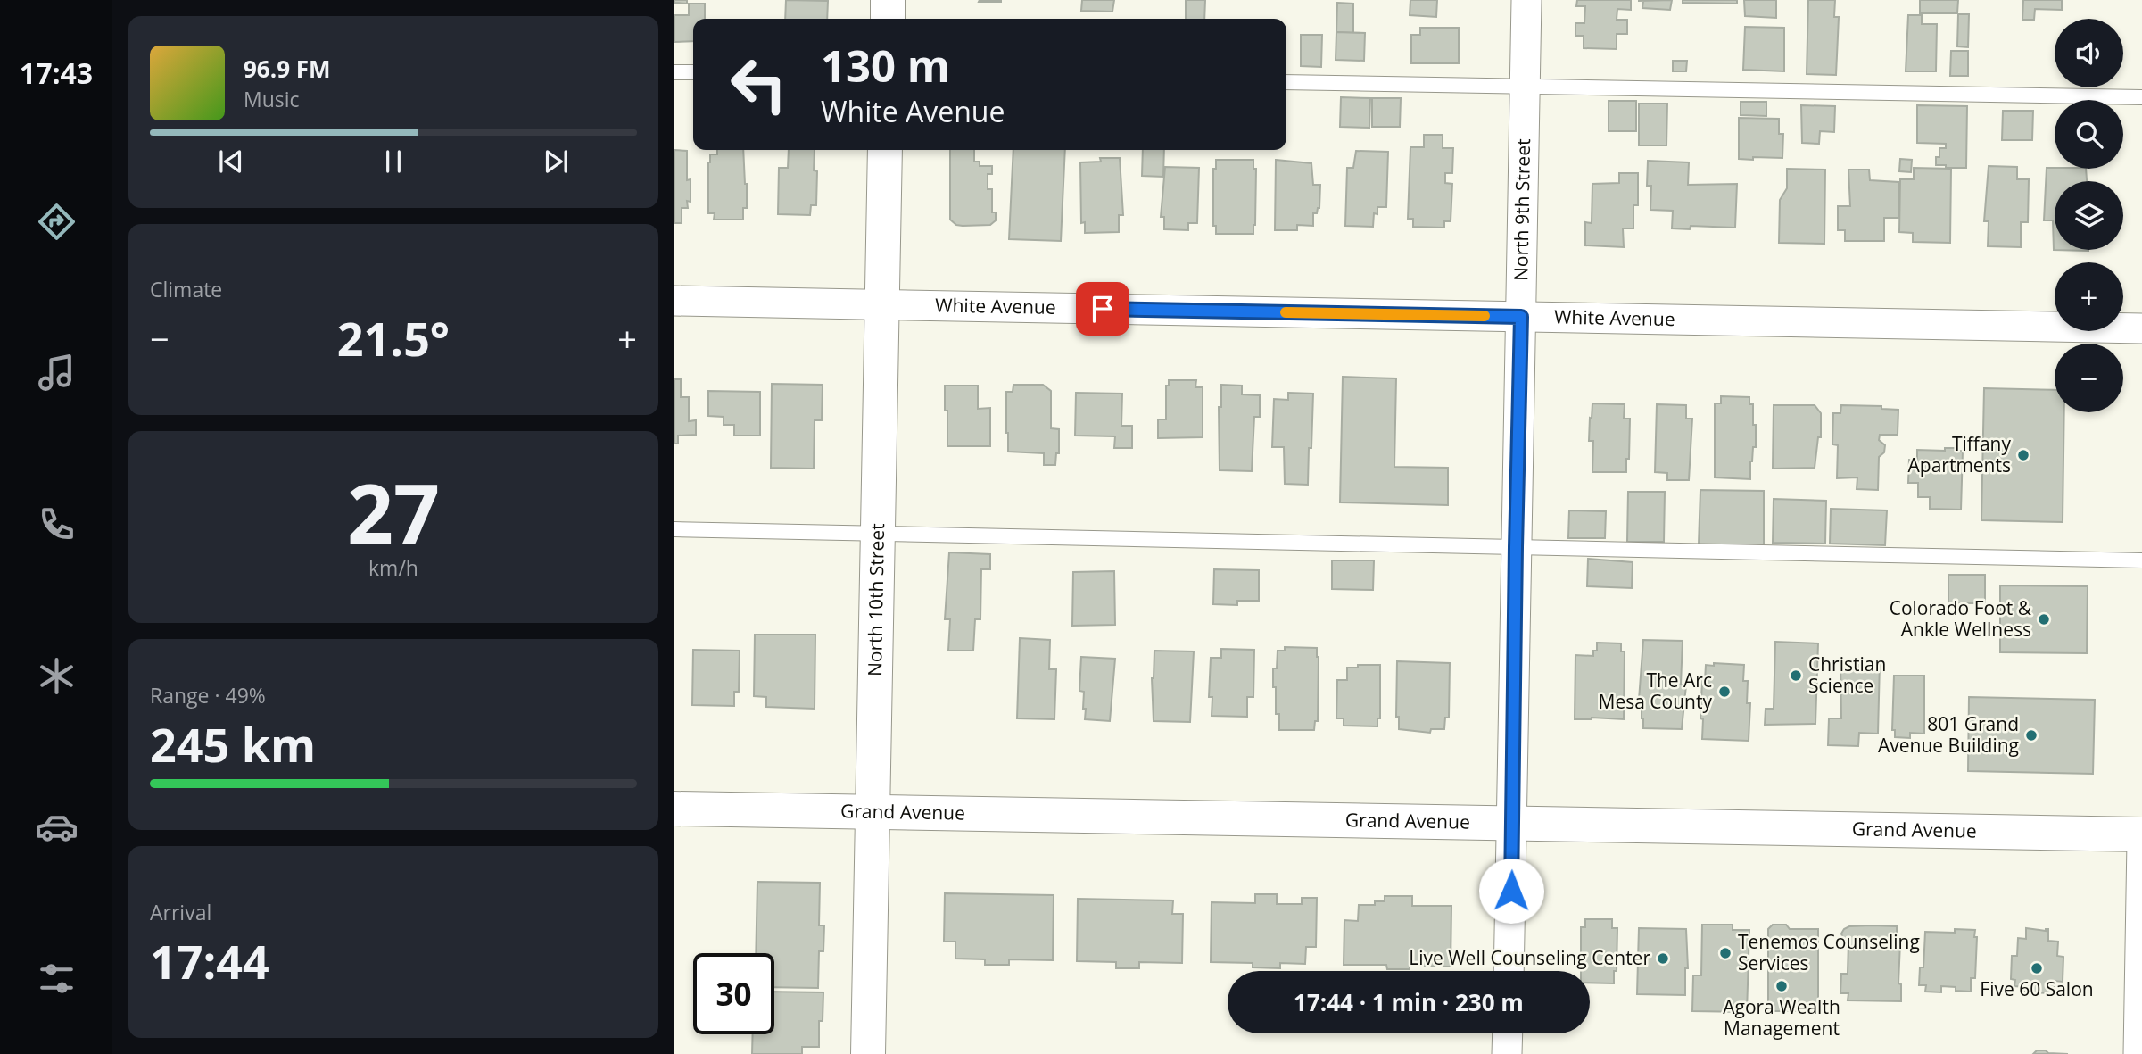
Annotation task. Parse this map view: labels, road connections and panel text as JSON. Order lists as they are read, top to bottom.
{
  "streets": {
    "main road": ["North 10th Street", "Grand Avenue"],
    "street": ["North 9th Street", "White Avenue"]
  },
  "crossings": [
    ["North 9th Street", "White Avenue"],
    ["North 9th Street", "Grand Avenue"],
    ["White Avenue", "North 10th Street"],
    ["North 10th Street", "Grand Avenue"]
  ],
  "places": [
    "Tiffany Apartments",
    "Colorado Foot & Ankle Wellness",
    "Christian Science",
    "The Arc Mesa County",
    "801 Grand Avenue Building",
    "Tenemos Counseling Services",
    "Live Well Counseling Center",
    "Five 60 Salon",
    "Agora Wealth Management"
  ],
  "page": {
    "tabs": "17:43",
    "map_buttons": ["+", "−"],
    "turn": ["130 m", "White Avenue"],
    "song": ["96.9 FM", "Music"],
    "tile": [
      "Climate",
      ["27", "km/h"],
      ["Range · 49%", "245 km"],
      ["Arrival", "17:44"]
    ],
    "heat": ["−", "21.5°", "+"],
    "limit": "30",
    "trip": "17:44 · 1 min · 230 m"
  }
}
